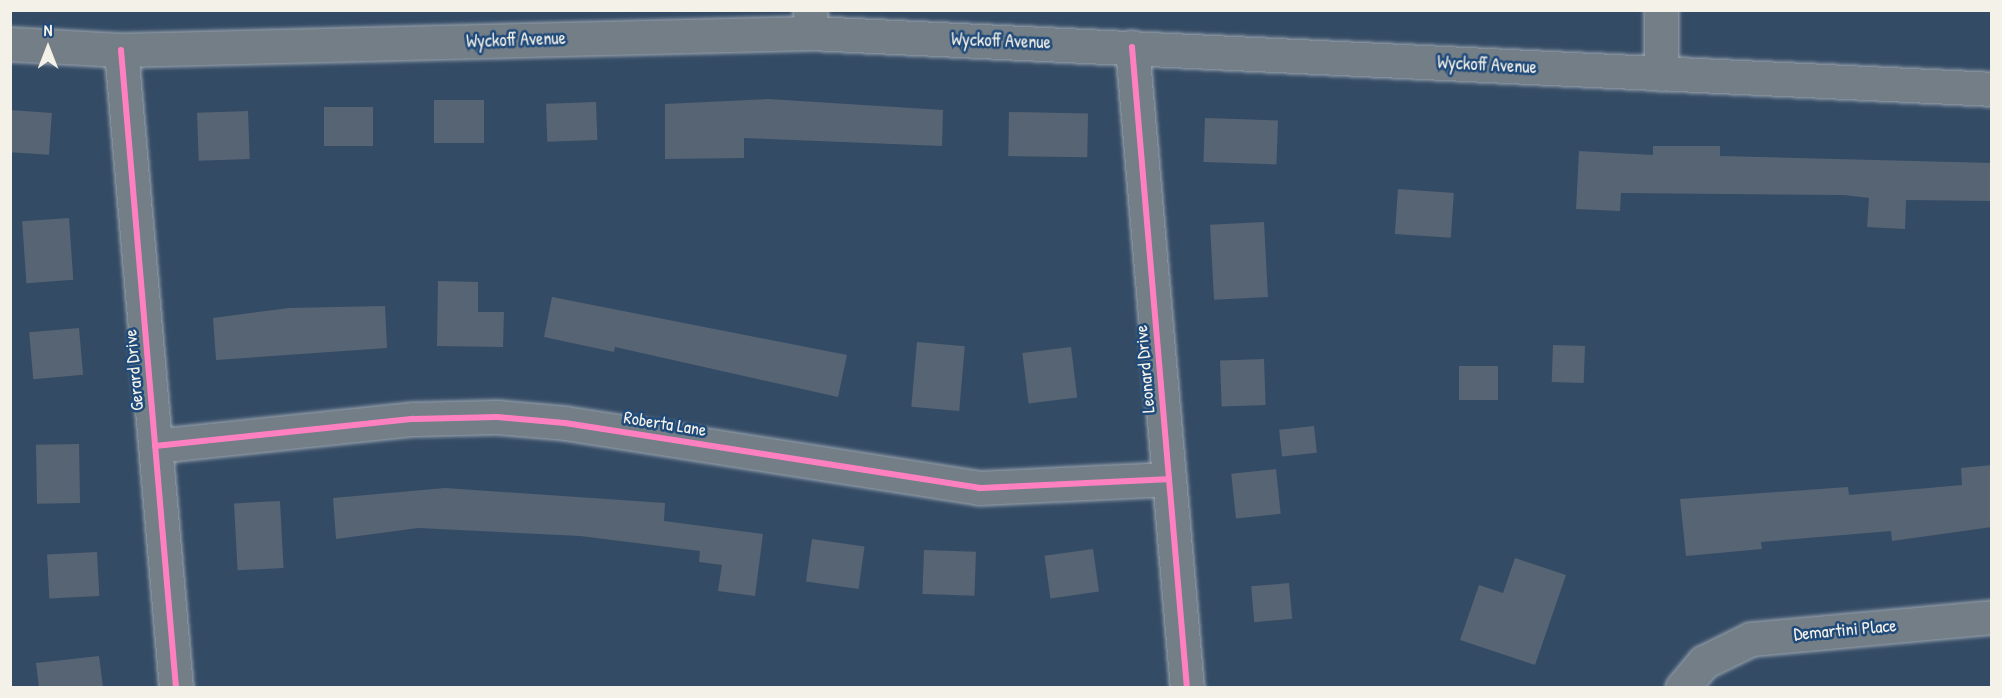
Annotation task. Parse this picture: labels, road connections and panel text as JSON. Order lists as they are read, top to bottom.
{
  "streets": {
    "street": [
      "Wyckoff Avenue",
      "Leonard Drive",
      "Gerard Drive",
      "Roberta Lane",
      "Demartini Place"
    ]
  },
  "crossings": [
    ["Wyckoff Avenue", "Leonard Drive"],
    ["Wyckoff Avenue", "Gerard Drive"],
    ["Leonard Drive", "Roberta Lane"],
    ["Gerard Drive", "Roberta Lane"]
  ],
  "north": "top"
}
